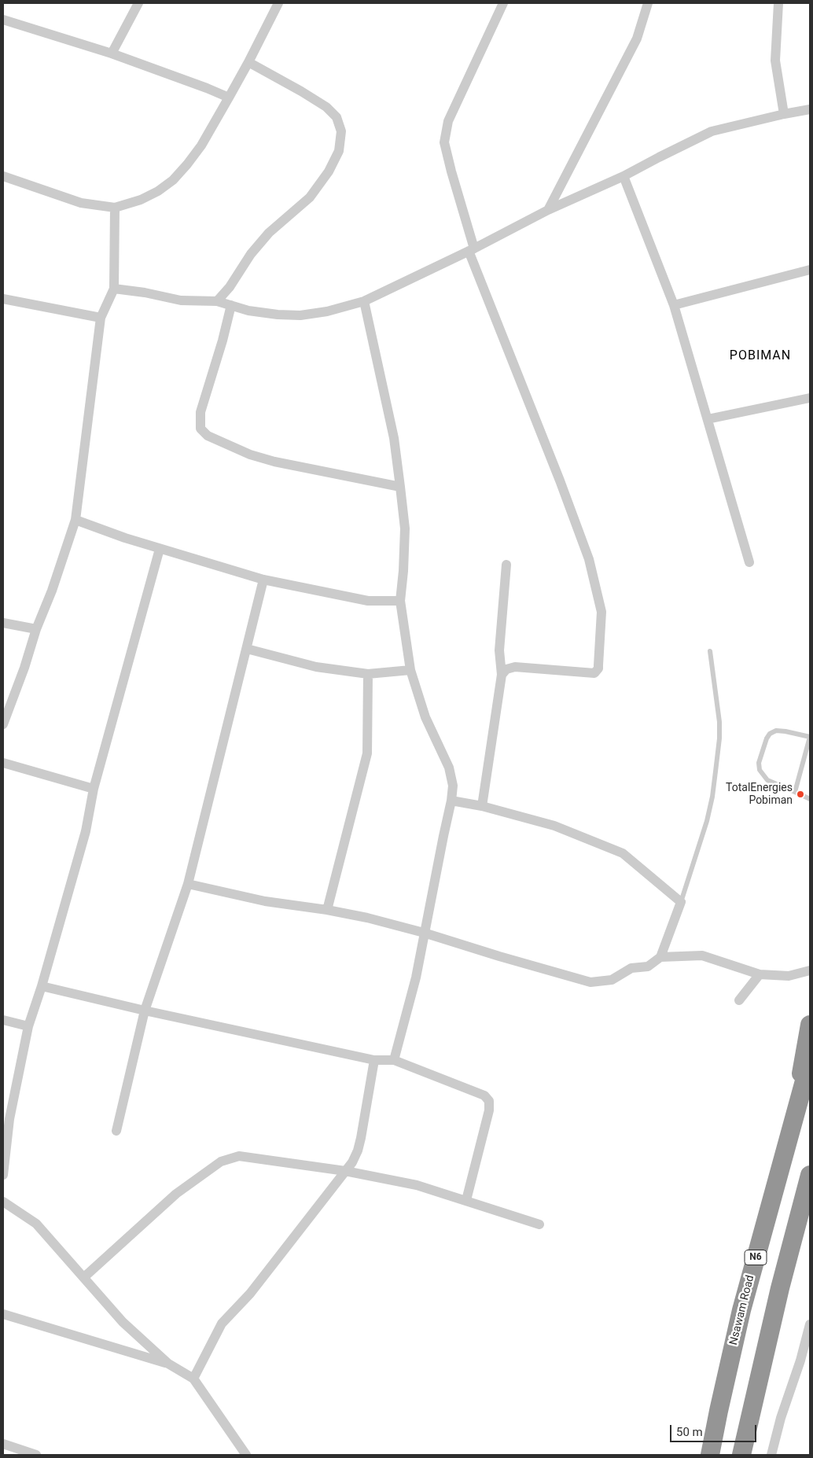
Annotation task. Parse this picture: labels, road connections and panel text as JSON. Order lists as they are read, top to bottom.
{
  "streets": {
    "highway": ["N6", "Nsawam Road"]
  },
  "districts": ["POBIMAN"],
  "places": ["TotalEnergies Pobiman"],
  "scale_bar": "50 m"
}
